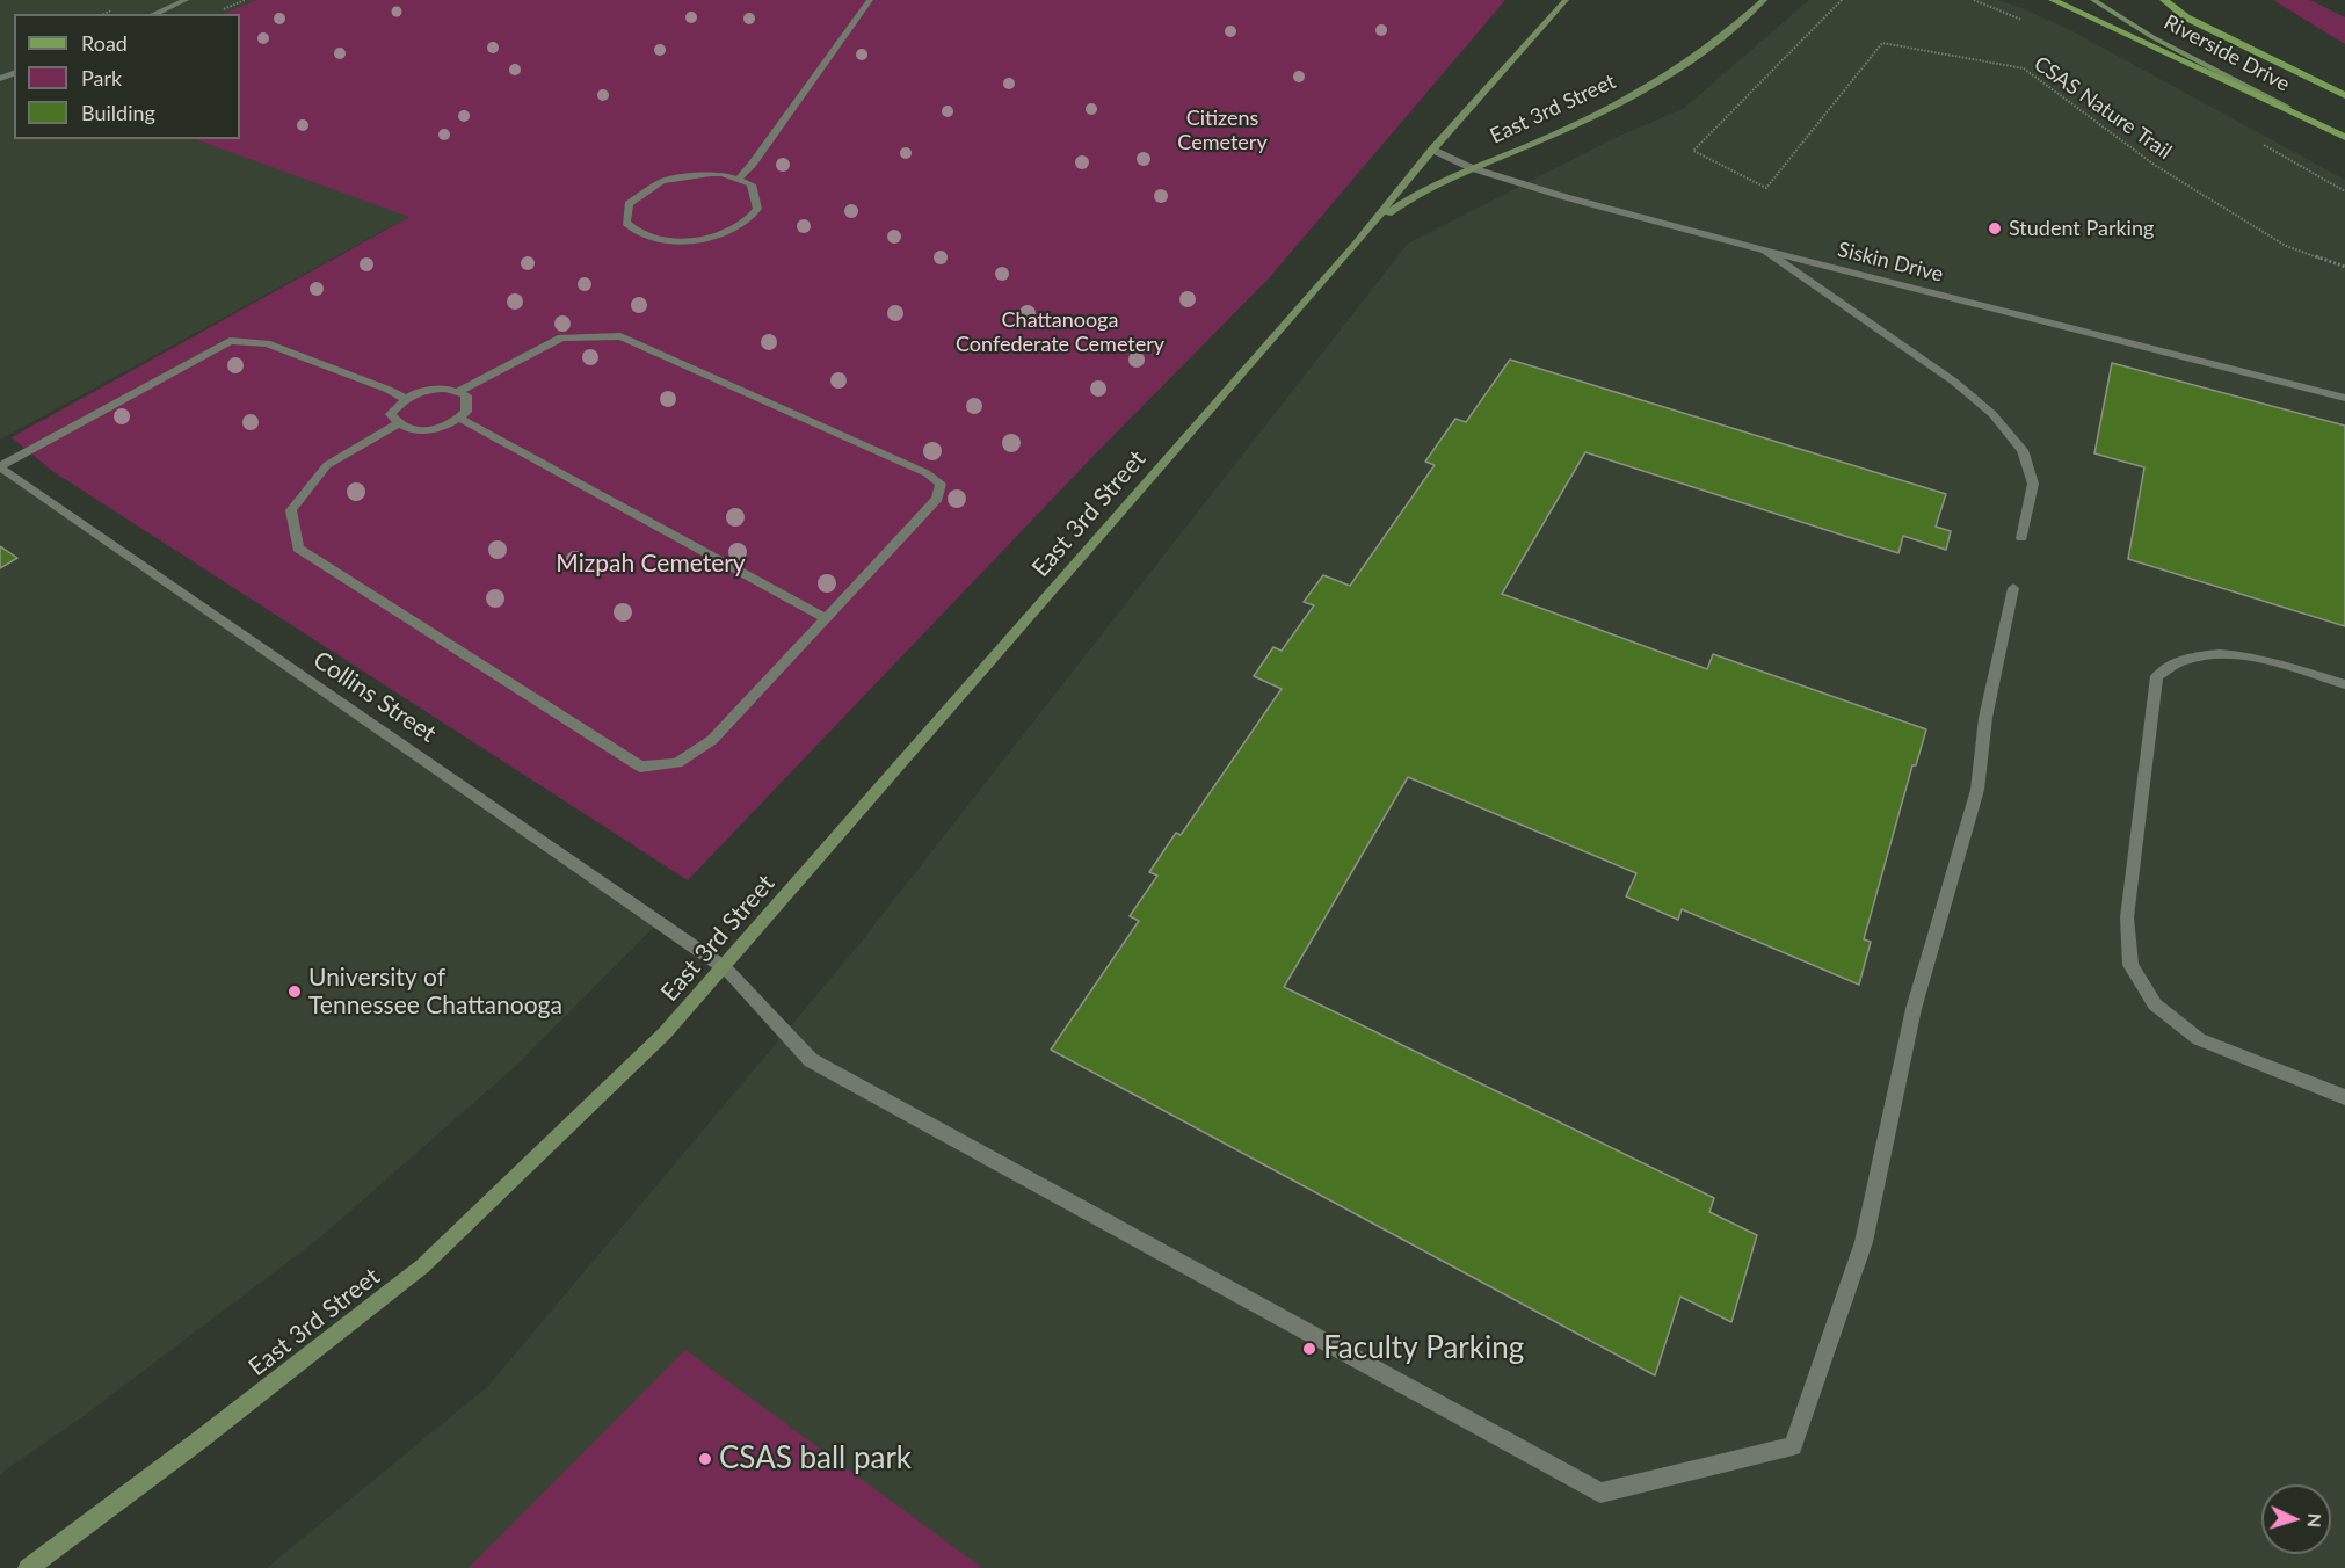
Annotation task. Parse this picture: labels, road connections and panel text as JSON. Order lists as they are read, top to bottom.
{
  "streets": {
    "main road": ["Riverside Drive", "East 3rd Street"],
    "street": ["Siskin Drive", "Collins Street"],
    "path": ["CSAS Nature Trail"]
  },
  "crossings": [
    ["East 3rd Street", "Siskin Drive"],
    ["East 3rd Street", "Collins Street"]
  ],
  "parks": ["Citizens Cemetery", "Chattanooga Confederate Cemetery", "Mizpah Cemetery"],
  "places": [
    "Student Parking",
    "University of Tennessee Chattanooga",
    "Faculty Parking",
    "CSAS ball park"
  ],
  "legend": ["Road", "Park", "Building"],
  "north": "right"
}
